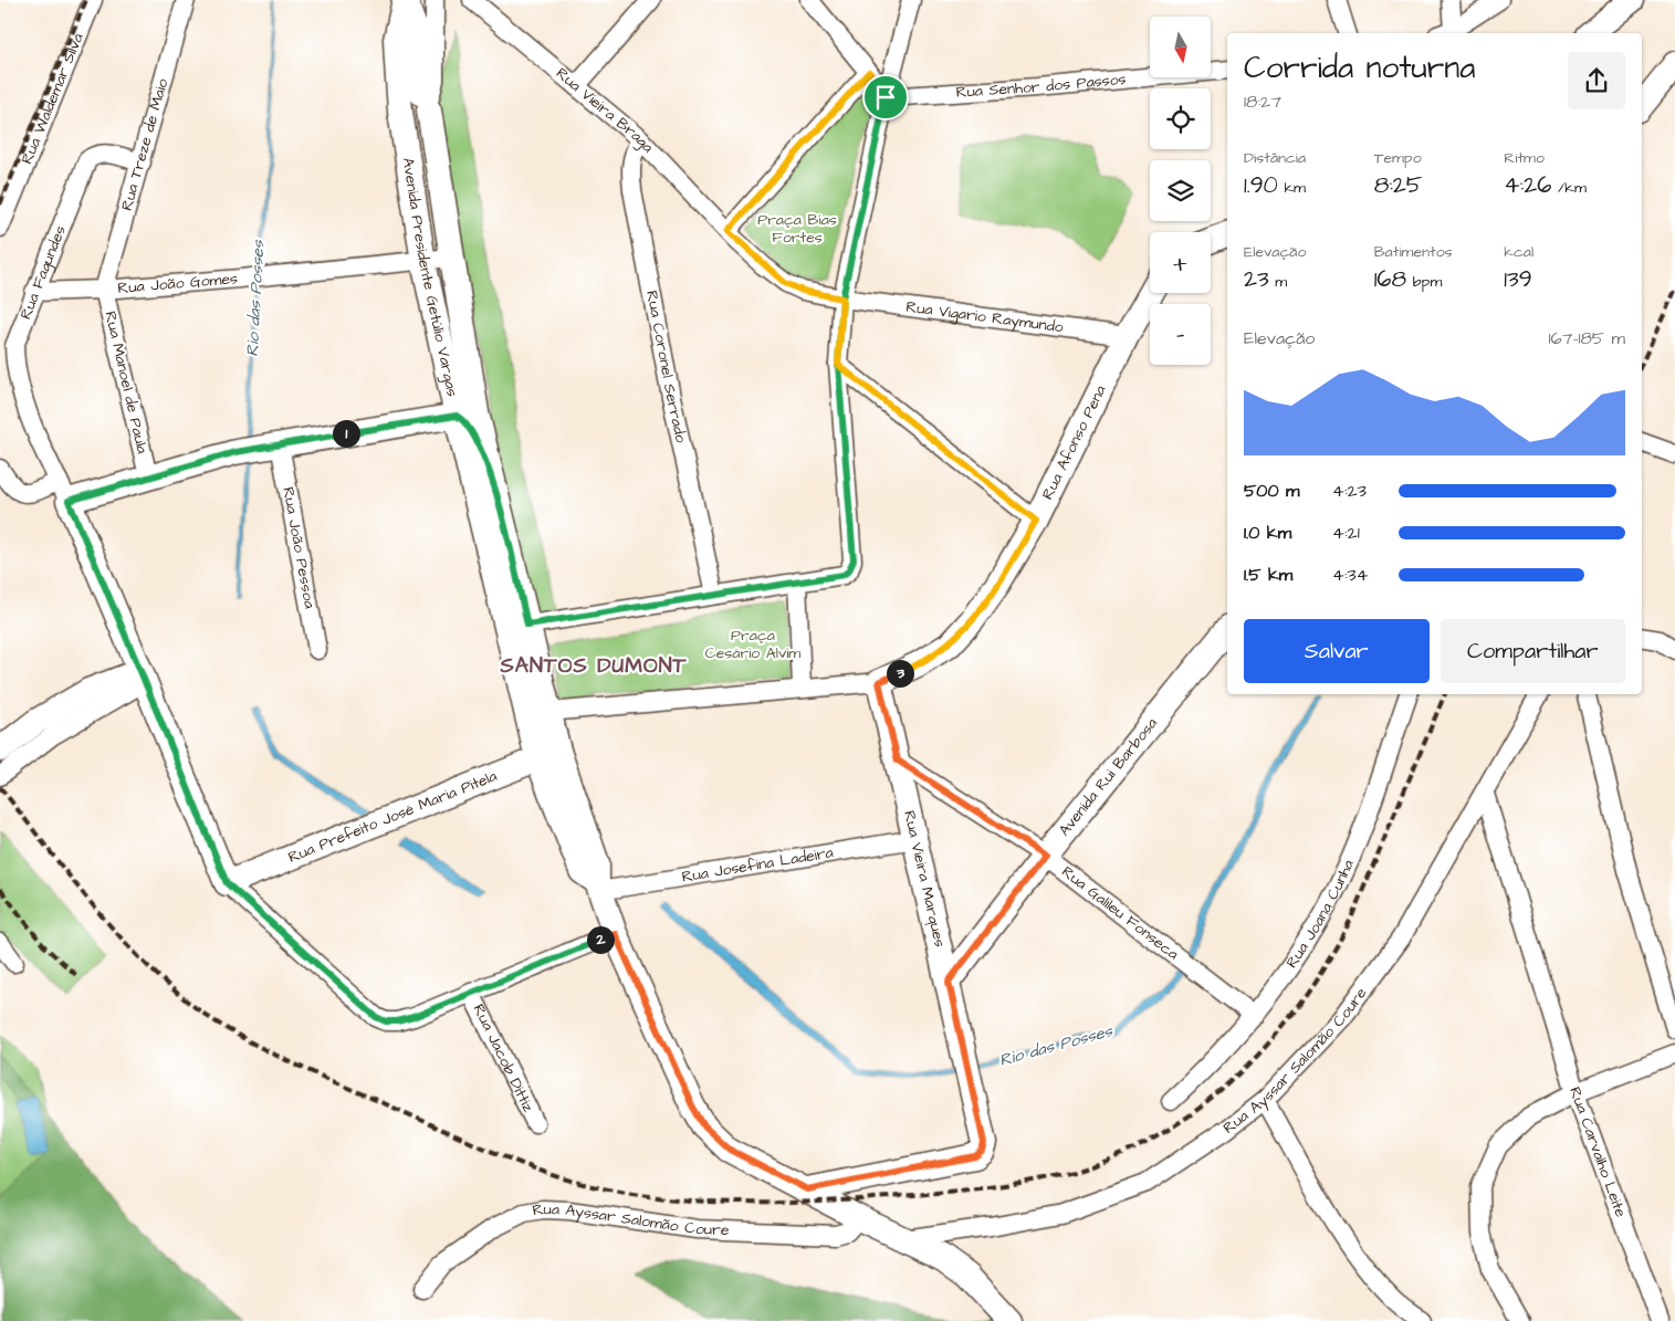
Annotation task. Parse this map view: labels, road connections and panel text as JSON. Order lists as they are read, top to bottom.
{
  "streets": {
    "main road": [
      "Avenida Presidente Getúlio Vargas",
      "Rua Afonso Pena",
      "Avenida Rui Barbosa",
      "Rua Prefeito José Maria Pitela",
      "Rua Vieira Marques"
    ],
    "street": [
      "Rua Senhor dos Passos",
      "Rua Waldemar Silva",
      "Rua Vieira Braga",
      "Rua Treze de Maio",
      "Rua Fagundes",
      "Rua João Gomes",
      "Rua Vigario Raymundo",
      "Rua Coronel Serrado",
      "Rua Manoel de Paula",
      "Rua João Pessoa",
      "Rua Josefina Ladeira",
      "Rua Galileu Fonseca",
      "Rua Joana Cunha",
      "Rua Jacob Dittiz",
      "Rua Ayssar Salomão Coure",
      "Rua Carvalho Leite"
    ]
  },
  "crossings": [
    ["Rua Vieira Braga", "Rua Coronel Serrado"],
    ["Rua Treze de Maio", "Rua Fagundes"],
    ["Rua Treze de Maio", "Rua João Gomes"],
    ["Rua Treze de Maio", "Rua Manoel de Paula"],
    ["Rua Fagundes", "Rua João Gomes"],
    ["Avenida Presidente Getúlio Vargas", "Rua João Gomes"],
    ["Avenida Presidente Getúlio Vargas", "Rua Prefeito José Maria Pitela"],
    ["Avenida Presidente Getúlio Vargas", "Rua Josefina Ladeira"],
    ["Avenida Presidente Getúlio Vargas", "Rua Vieira Marques"],
    ["Avenida Presidente Getúlio Vargas", "Rua Ayssar Salomão Coure"],
    ["Rua João Gomes", "Rua Manoel de Paula"],
    ["Rua Vigario Raymundo", "Rua Afonso Pena"],
    ["Rua Afonso Pena", "Rua Vieira Marques"],
    ["Avenida Rui Barbosa", "Rua Vieira Marques"],
    ["Avenida Rui Barbosa", "Rua Galileu Fonseca"],
    ["Rua Josefina Ladeira", "Rua Vieira Marques"],
    ["Rua Vieira Marques", "Rua Galileu Fonseca"],
    ["Rua Galileu Fonseca", "Rua Joana Cunha"]
  ],
  "districts": ["SANTOS DUMONT"],
  "water": ["Rio das Posses"],
  "parks": ["Praça Bias Fortes", "Praça Cesário Alvim"],
  "north": "bottom",
  "page": {
    "map_buttons": ["+", "−"],
    "heading": ["Corrida noturna", "18:27"],
    "stats": [
      ["Distância", "1.90 km"],
      ["Tempo", "8:25"],
      ["Ritmo", "4:26 /km"],
      ["Elevação", "23 m"],
      ["Batimentos", "168 bpm"],
      ["kcal", "139"]
    ],
    "chart": ["Elevação", "167–185 m"],
    "pins": ["1", "3", "2"],
    "list": [
      {
        "name": "500 m",
        "note": "4:23"
      },
      {
        "name": "1.0 km",
        "note": "4:21"
      },
      {
        "name": "1.5 km",
        "note": "4:34"
      }
    ],
    "buttons": ["Salvar", "Compartilhar"]
  }
}
